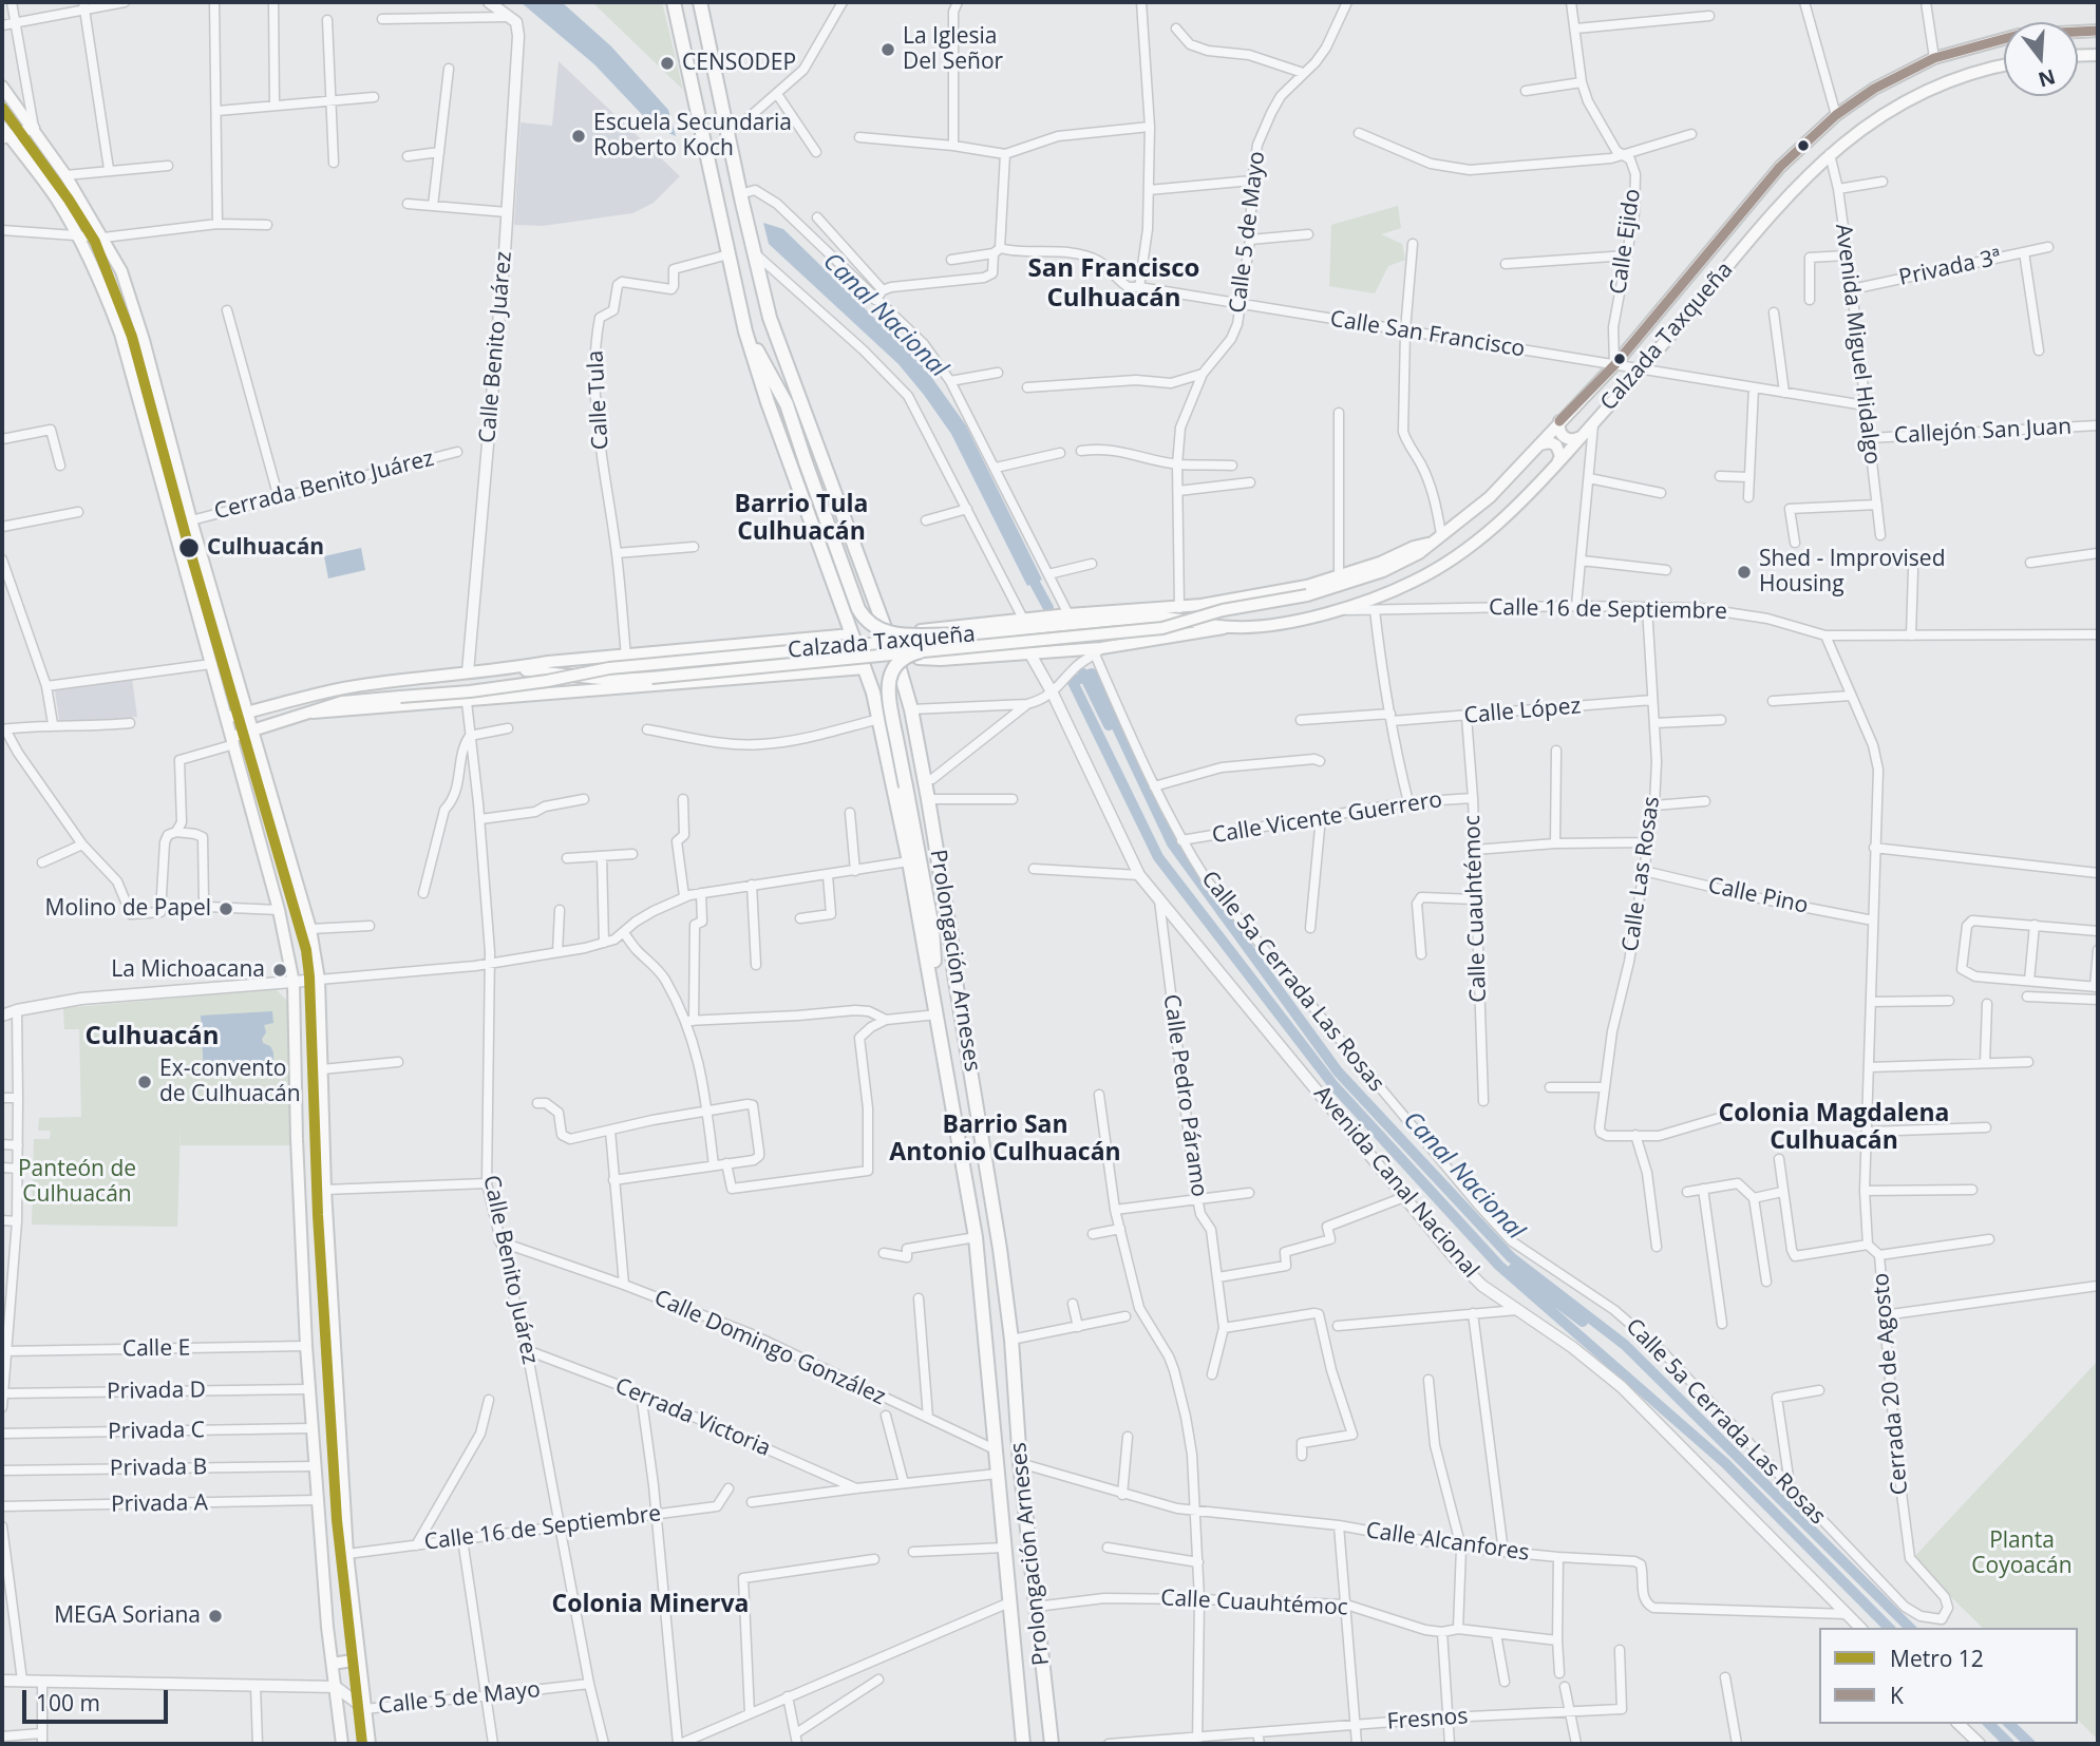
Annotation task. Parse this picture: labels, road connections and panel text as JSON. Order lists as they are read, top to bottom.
{
  "streets": {
    "main road": ["Calzada Taxqueña", "Prolongación Arneses"],
    "street": [
      "Calle 5 de Mayo",
      "Calle Ejido",
      "Privada 3ª",
      "Calle San Francisco",
      "Avenida Miguel Hidalgo",
      "Calle Benito Juárez",
      "Calle Tula",
      "Callejón San Juan",
      "Cerrada Benito Juárez",
      "Calle 16 de Septiembre",
      "Calle López",
      "Calle Vicente Guerrero",
      "Calle Las Rosas",
      "Calle Pino",
      "Calle Cuauhtémoc",
      "Calle 5a Cerrada Las Rosas",
      "Calle Pedro Páramo",
      "Avenida Canal Nacional",
      "Calle Domingo González",
      "Calle E",
      "Cerrada 20 de Agosto",
      "Privada D",
      "Cerrada Victoria",
      "Privada C",
      "Privada B",
      "Privada A",
      "Calle Alcanfores",
      "Fresnos"
    ]
  },
  "crossings": [
    ["Calle 5 de Mayo", "Calle San Francisco"],
    ["Calle 5 de Mayo", "Calzada Taxqueña"],
    ["Calle 5 de Mayo", "Calle Benito Juárez"],
    ["Calle Ejido", "Calle San Francisco"],
    ["Calle Ejido", "Calzada Taxqueña"],
    ["Privada 3ª", "Avenida Miguel Hidalgo"],
    ["Calle San Francisco", "Calzada Taxqueña"],
    ["Calle San Francisco", "Avenida Miguel Hidalgo"],
    ["Calzada Taxqueña", "Avenida Miguel Hidalgo"],
    ["Calzada Taxqueña", "Calle Benito Juárez"],
    ["Calzada Taxqueña", "Calle Tula"],
    ["Calzada Taxqueña", "Calle 16 de Septiembre"],
    ["Calzada Taxqueña", "Prolongación Arneses"],
    ["Calzada Taxqueña", "Calle 5a Cerrada Las Rosas"],
    ["Calzada Taxqueña", "Avenida Canal Nacional"],
    ["Avenida Miguel Hidalgo", "Callejón San Juan"],
    ["Calle Benito Juárez", "Calle 16 de Septiembre"],
    ["Calle Benito Juárez", "Calle Domingo González"],
    ["Calle Benito Juárez", "Cerrada Victoria"],
    ["Calle Tula", "Prolongación Arneses"],
    ["Calle 16 de Septiembre", "Calle Las Rosas"],
    ["Calle 16 de Septiembre", "Cerrada 20 de Agosto"],
    ["Calle López", "Calle Las Rosas"],
    ["Calle López", "Calle Cuauhtémoc"],
    ["Calle Vicente Guerrero", "Calle Cuauhtémoc"],
    ["Calle Vicente Guerrero", "Calle 5a Cerrada Las Rosas"],
    ["Calle Las Rosas", "Calle Pino"],
    ["Calle Pino", "Cerrada 20 de Agosto"],
    ["Calle Cuauhtémoc", "Prolongación Arneses"],
    ["Prolongación Arneses", "Calle Domingo González"],
    ["Prolongación Arneses", "Calle Alcanfores"],
    ["Calle 5a Cerrada Las Rosas", "Cerrada 20 de Agosto"],
    ["Calle Pedro Páramo", "Avenida Canal Nacional"],
    ["Avenida Canal Nacional", "Calle Alcanfores"]
  ],
  "districts": [
    "San Francisco Culhuacán",
    "Barrio Tula Culhuacán",
    "Culhuacán",
    "Colonia Magdalena Culhuacán",
    "Barrio San Antonio Culhuacán",
    "Colonia Minerva"
  ],
  "water": ["Canal Nacional"],
  "parks": ["Panteón de Culhuacán", "Planta Coyoacán"],
  "places": [
    "La Iglesia Del Señor",
    "CENSODEP",
    "Escuela Secundaria Roberto Koch",
    "Culhuacán",
    "Shed - Improvised Housing",
    "Molino de Papel",
    "La Michoacana",
    "Ex-convento de Culhuacán",
    "MEGA Soriana"
  ],
  "lines": ["transit line K", "metro line 12"],
  "legend": ["Metro 12", "K"],
  "scale_bar": "100 m",
  "north": "bottom"
}
